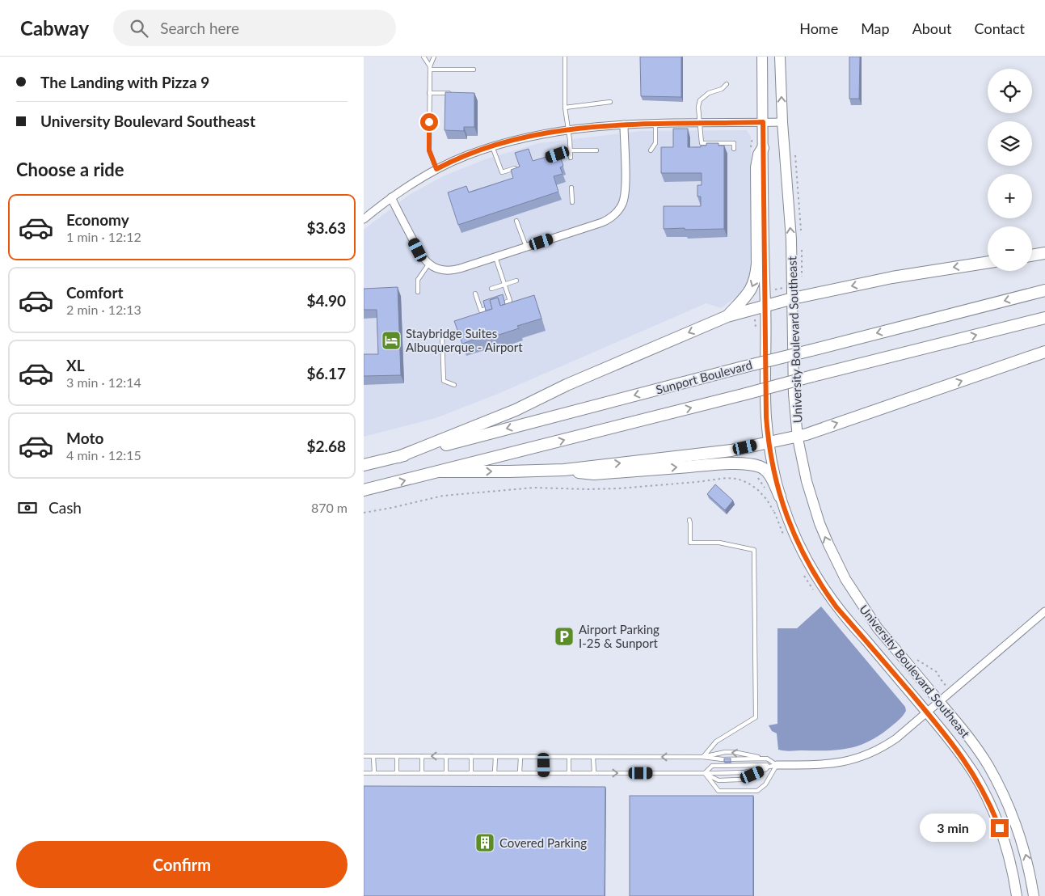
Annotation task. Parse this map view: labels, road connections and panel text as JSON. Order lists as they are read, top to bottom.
{
  "streets": {
    "main road": ["University Boulevard Southeast", "Sunport Boulevard"]
  },
  "places": {
    "hotel": ["Staybridge Suites Albuquerque - Airport"],
    "parking": ["Airport Parking I-25 & Sunport"],
    "building": ["Covered Parking"]
  },
  "page": {
    "header": "Cabway",
    "search": "Search here",
    "nav": [
      "Home",
      "Map",
      "About",
      "Contact"
    ],
    "banner": ["The Landing with Pizza 9", "University Boulevard Southeast"],
    "map_buttons": ["+", "−"],
    "heading": "Choose a ride",
    "list": [
      {
        "name": "Economy",
        "note": "1 min · 12:12",
        "value": "$3.63"
      },
      {
        "name": "Comfort",
        "note": "2 min · 12:13",
        "value": "$4.90"
      },
      {
        "name": "XL",
        "note": "3 min · 12:14",
        "value": "$6.17"
      },
      {
        "name": "Moto",
        "note": "4 min · 12:15",
        "value": "$2.68"
      }
    ],
    "pay": ["Cash", "870 m"],
    "bubble": "3 min",
    "buttons": "Confirm"
  }
}
